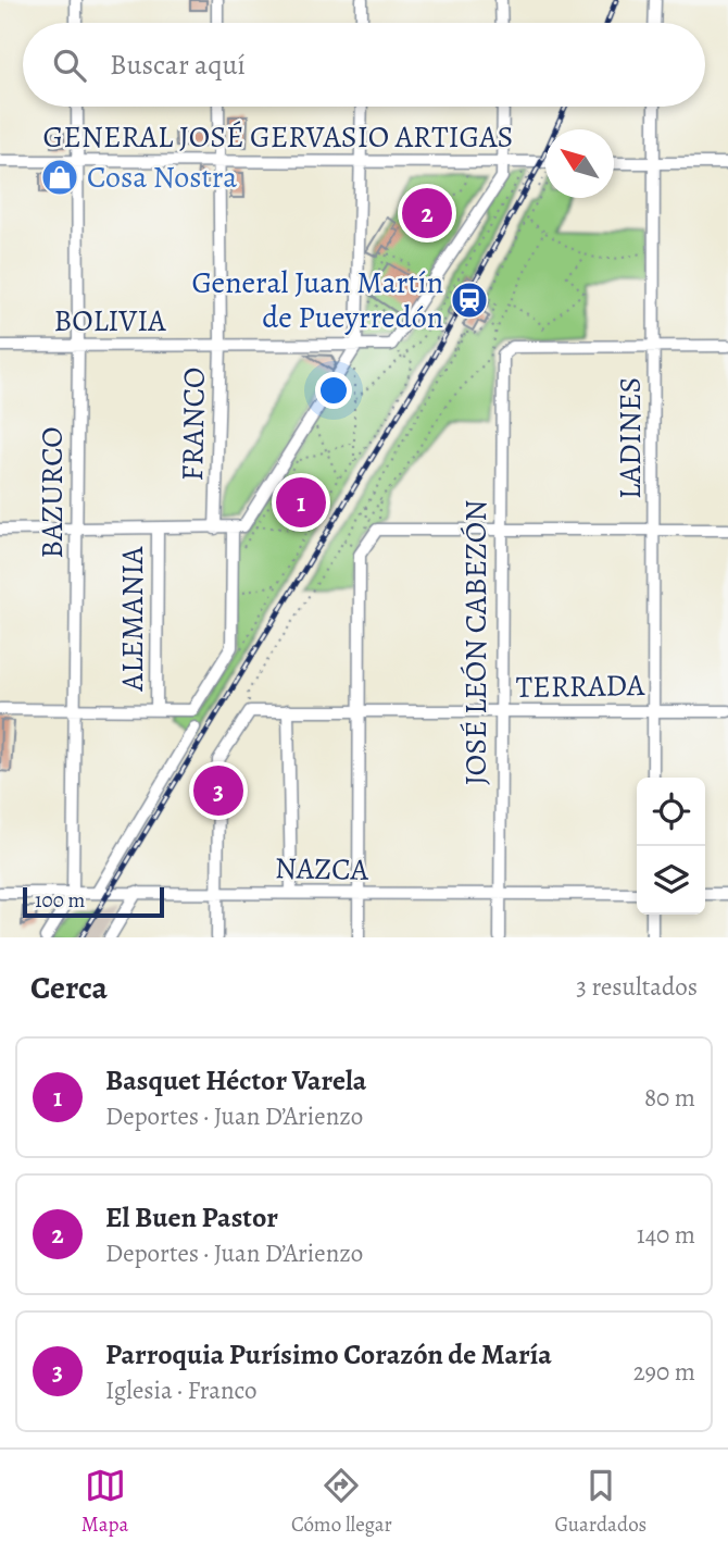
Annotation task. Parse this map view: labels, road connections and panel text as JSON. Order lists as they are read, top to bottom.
{
  "streets": {
    "street": [
      "GENERAL JOSÉ GERVASIO ARTIGAS",
      "BOLIVIA",
      "FRANCO",
      "LADINES",
      "BAZURCO",
      "ALEMANIA",
      "JOSÉ LEÓN CABEZÓN",
      "TERRADA",
      "NAZCA"
    ]
  },
  "crossings": [
    ["GENERAL JOSÉ GERVASIO ARTIGAS", "FRANCO"],
    ["GENERAL JOSÉ GERVASIO ARTIGAS", "BAZURCO"],
    ["BOLIVIA", "FRANCO"],
    ["BOLIVIA", "BAZURCO"],
    ["LADINES", "TERRADA"],
    ["BAZURCO", "NAZCA"],
    ["JOSÉ LEÓN CABEZÓN", "TERRADA"],
    ["JOSÉ LEÓN CABEZÓN", "NAZCA"]
  ],
  "places": {
    "shop": ["Cosa Nostra"],
    "station": ["General Juan Martín de Pueyrredón"]
  },
  "scale_bar": "100 m",
  "north": "top left",
  "page": {
    "search": "Buscar aquí",
    "pins": ["2", "1", "3"],
    "scale": "100 m",
    "heading": ["Cerca", "3 resultados"],
    "list": [
      {
        "mark": "1",
        "name": "Basquet Héctor Varela",
        "note": "Deportes · Juan D’Arienzo",
        "value": "80 m"
      },
      {
        "mark": "2",
        "name": "El Buen Pastor",
        "note": "Deportes · Juan D’Arienzo",
        "value": "140 m"
      },
      {
        "mark": "3",
        "name": "Parroquia Purísimo Corazón de María",
        "note": "Iglesia · Franco",
        "value": "290 m"
      }
    ],
    "nav": ["Mapa", "Cómo llegar", "Guardados"]
  }
}
